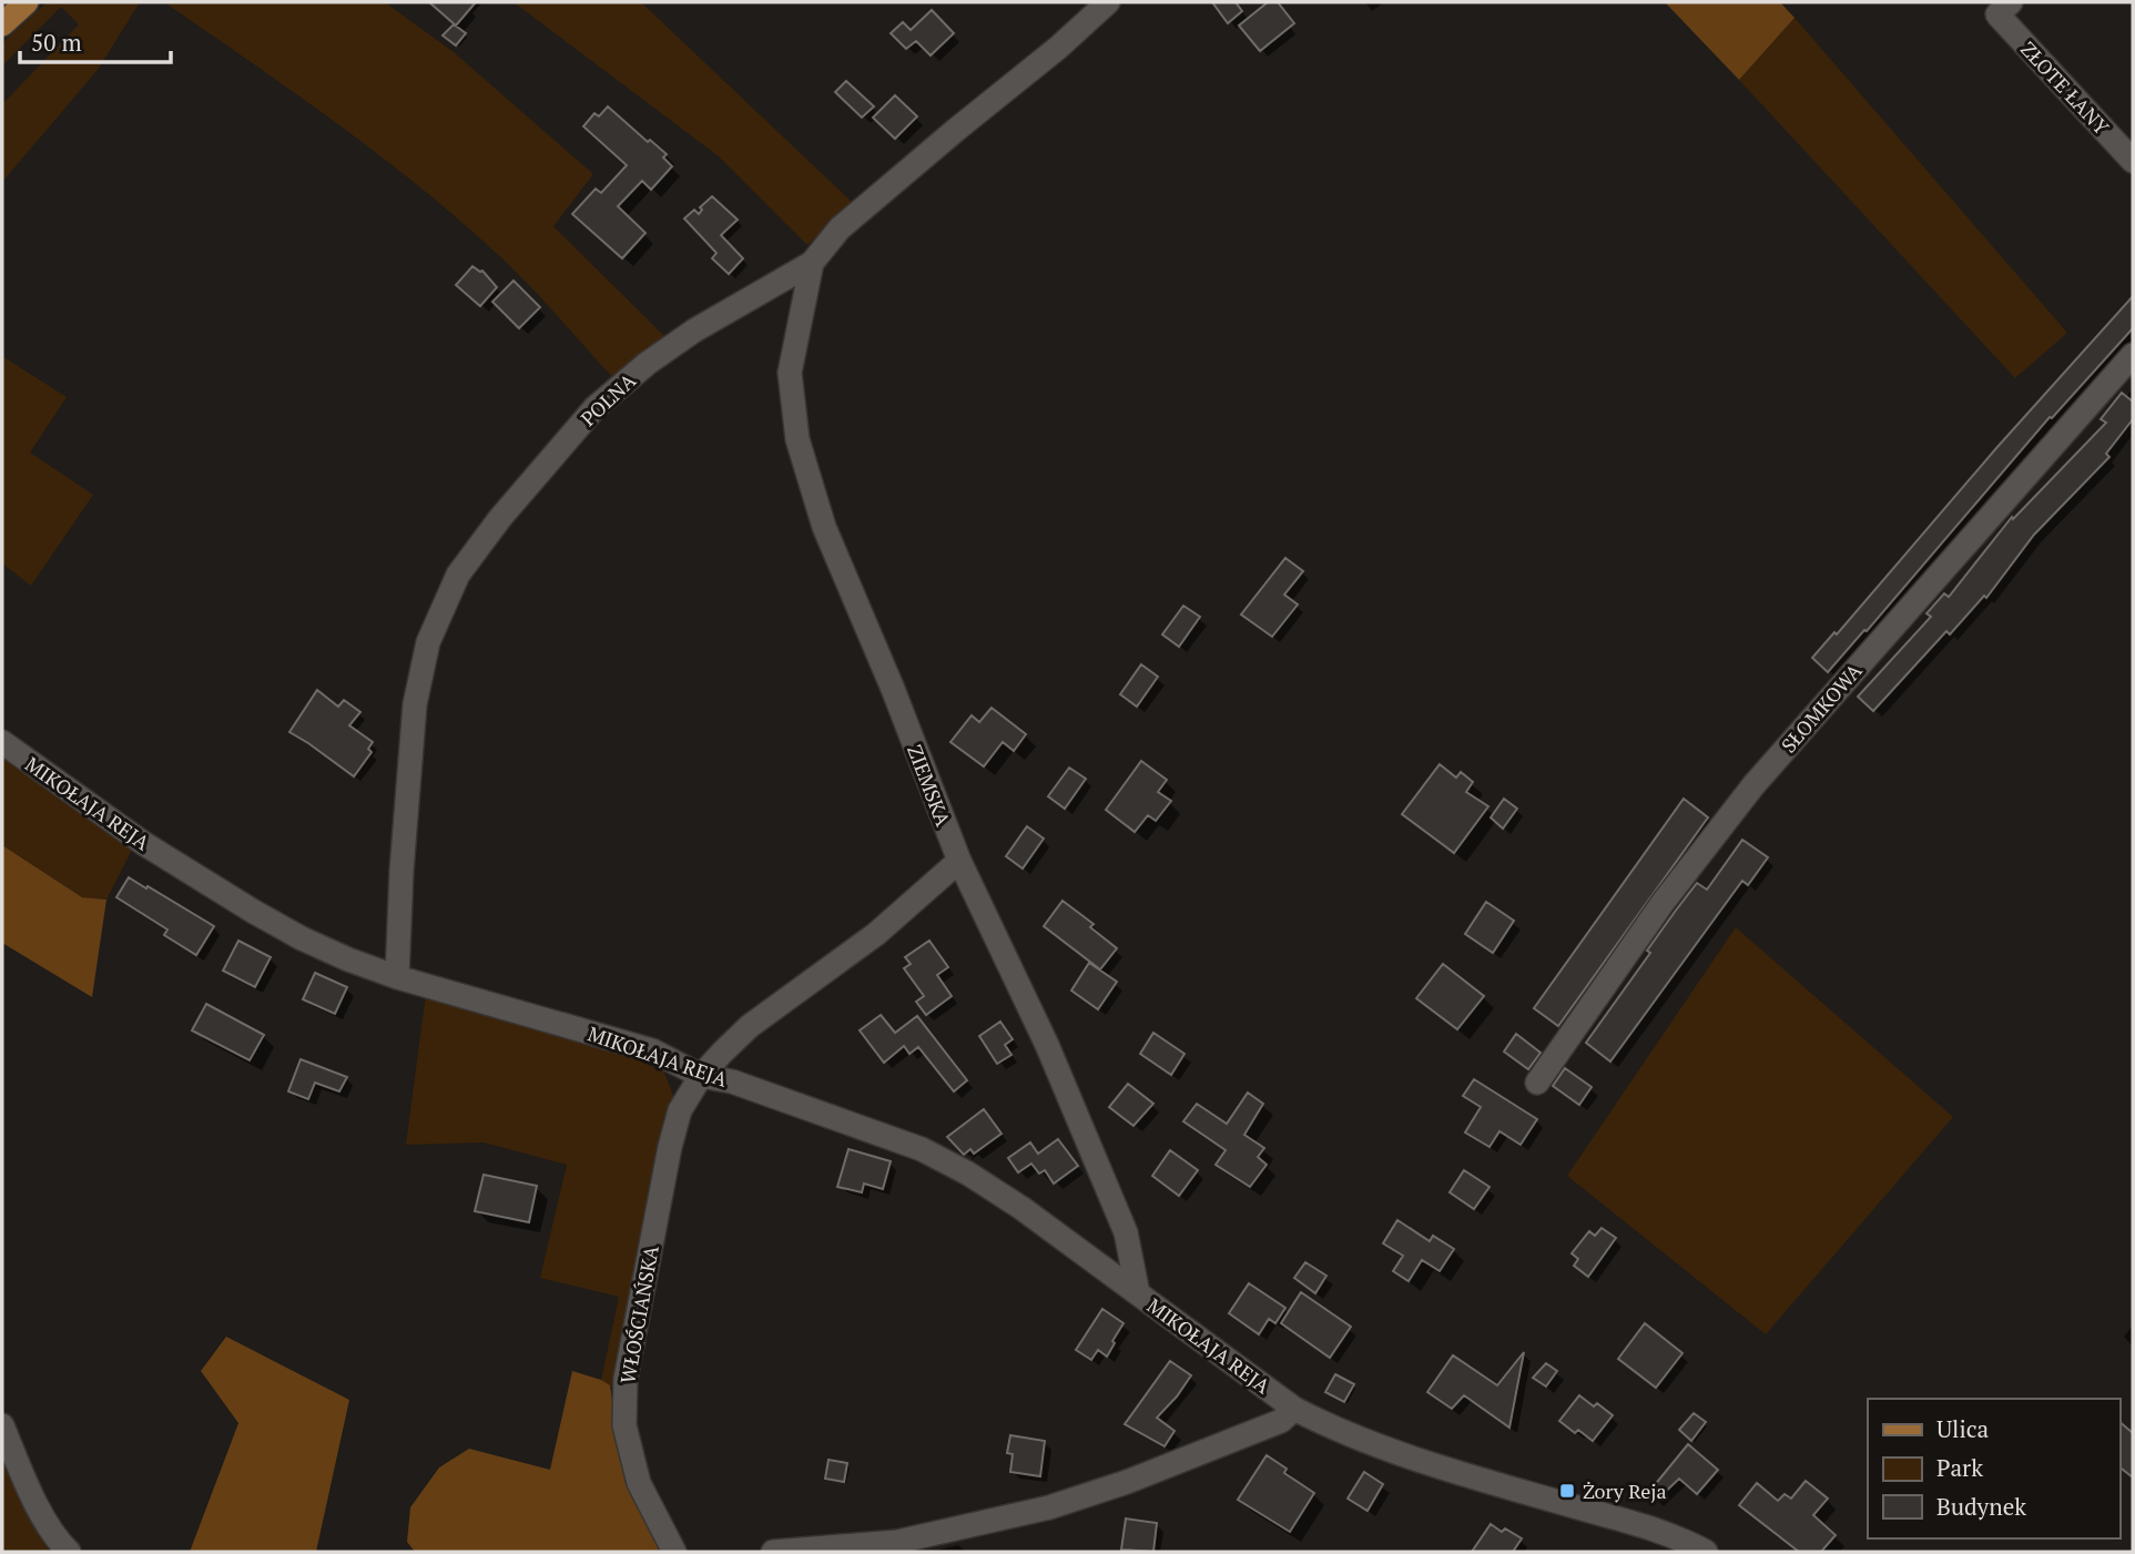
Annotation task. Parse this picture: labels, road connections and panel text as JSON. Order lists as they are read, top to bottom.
{
  "streets": {
    "street": [
      "ZŁOTE ŁANY",
      "POLNA",
      "SŁOMKOWA",
      "ZIEMSKA",
      "MIKOŁAJA REJA",
      "WŁOŚCIAŃSKA"
    ]
  },
  "crossings": [
    ["POLNA", "ZIEMSKA"],
    ["POLNA", "MIKOŁAJA REJA"],
    ["ZIEMSKA", "MIKOŁAJA REJA"],
    ["ZIEMSKA", "WŁOŚCIAŃSKA"],
    ["MIKOŁAJA REJA", "WŁOŚCIAŃSKA"]
  ],
  "places": {
    "transit": ["Żory Reja"]
  },
  "legend": ["Ulica", "Park", "Budynek"],
  "scale_bar": "50 m"
}
